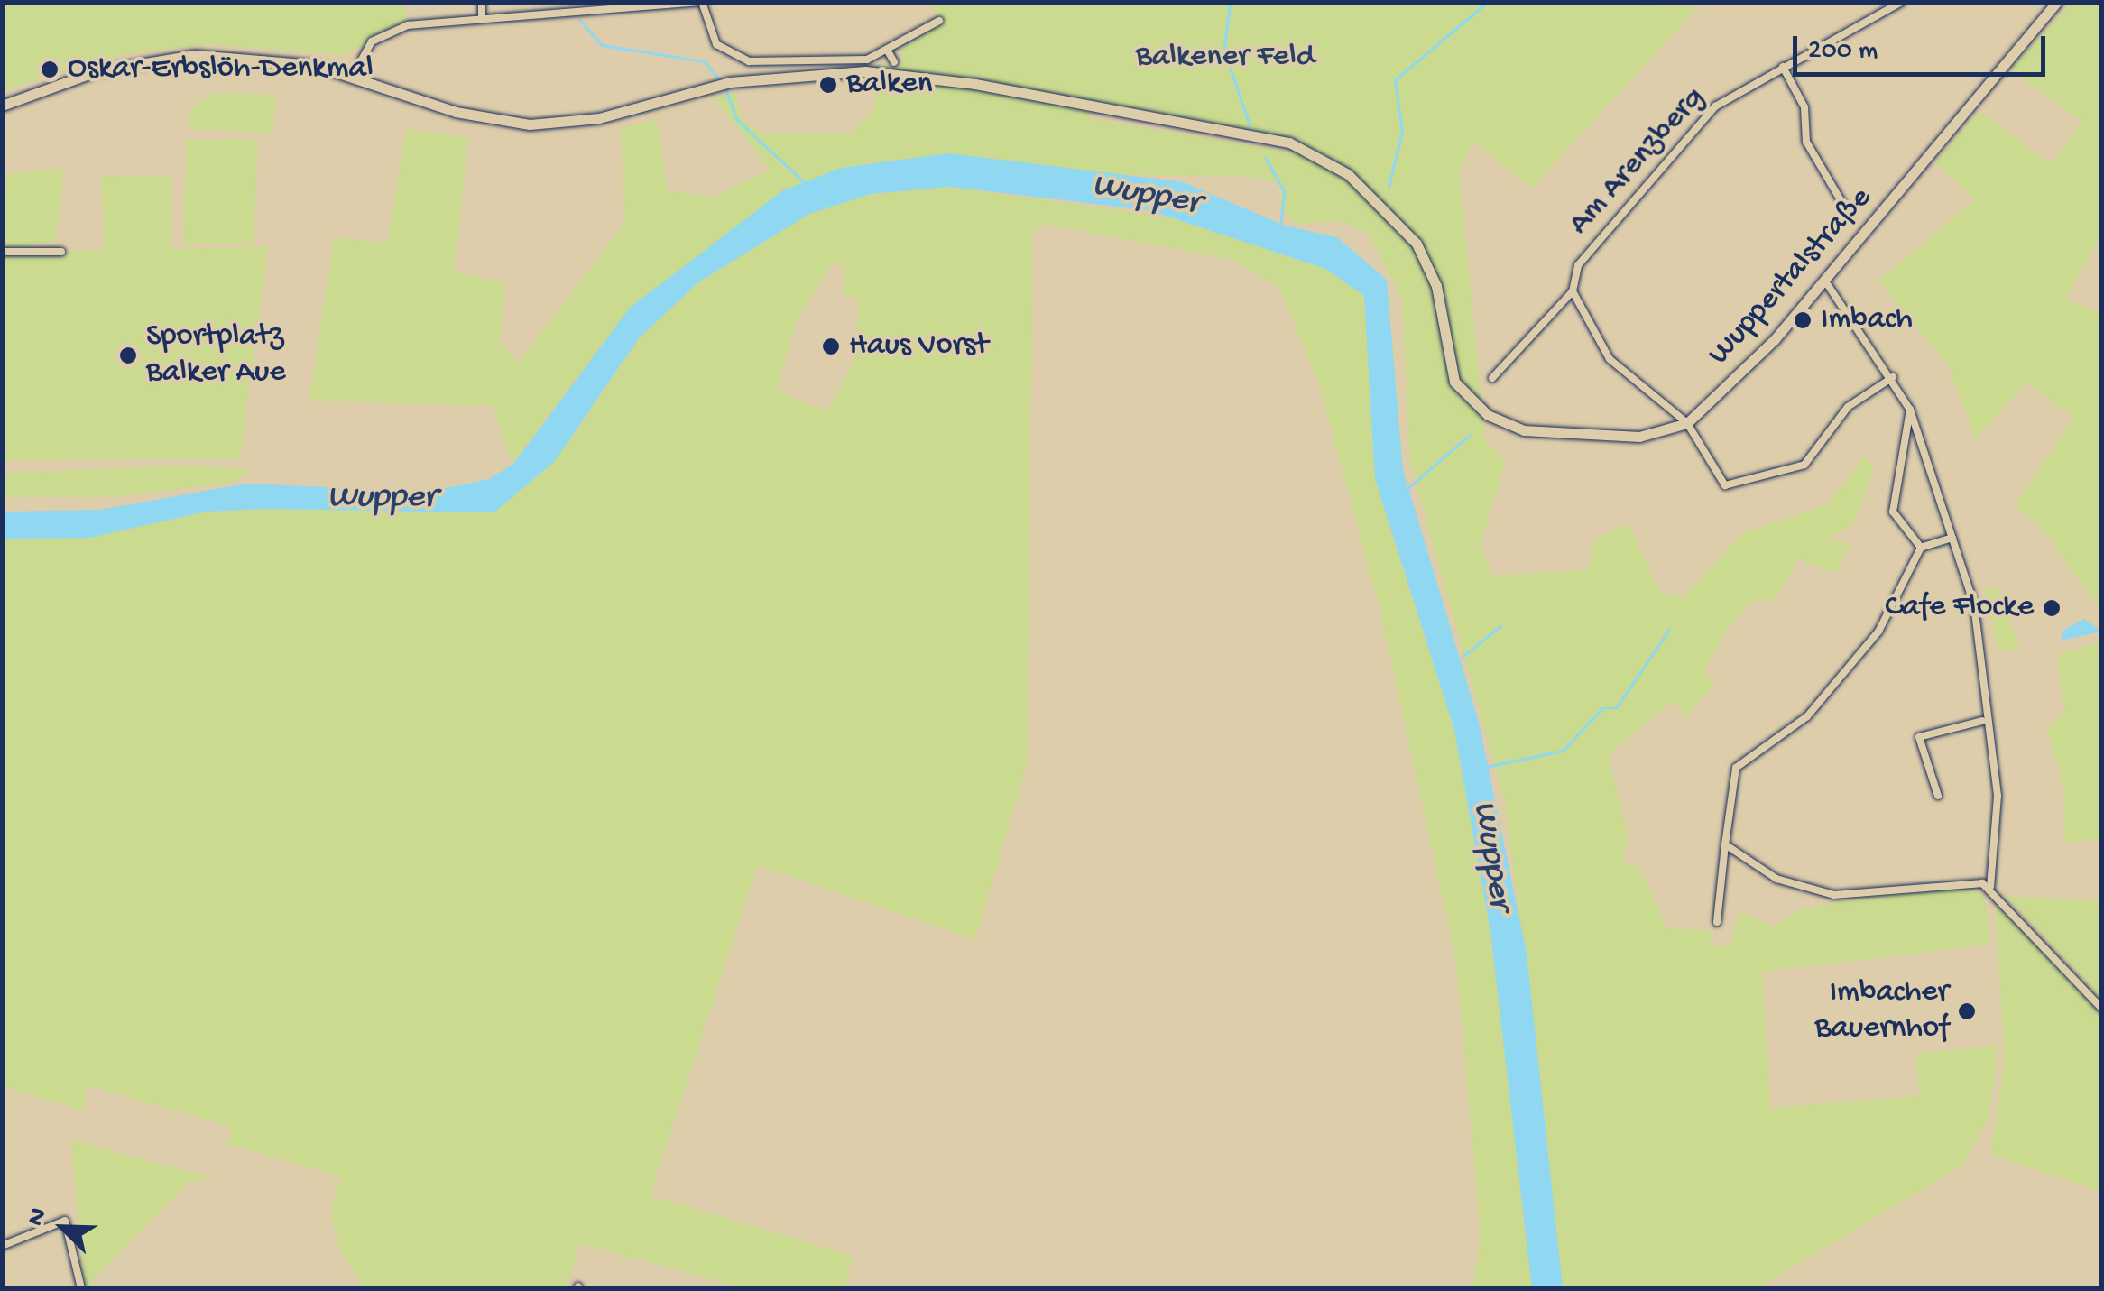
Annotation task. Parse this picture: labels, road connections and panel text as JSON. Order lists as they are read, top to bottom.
{
  "streets": {
    "main road": ["Wuppertalstraße"],
    "street": ["Am Arenzberg"]
  },
  "water": ["Wupper"],
  "parks": ["Balkener Feld"],
  "places": [
    "Oskar-Erbslöh-Denkmal",
    "Balken",
    "Imbach",
    "Haus Vorst",
    "Sportplatz Balker Aue",
    "Cafe Flocke",
    "Imbacher Bauernhof"
  ],
  "scale_bar": "200 m",
  "north": "top left"
}
